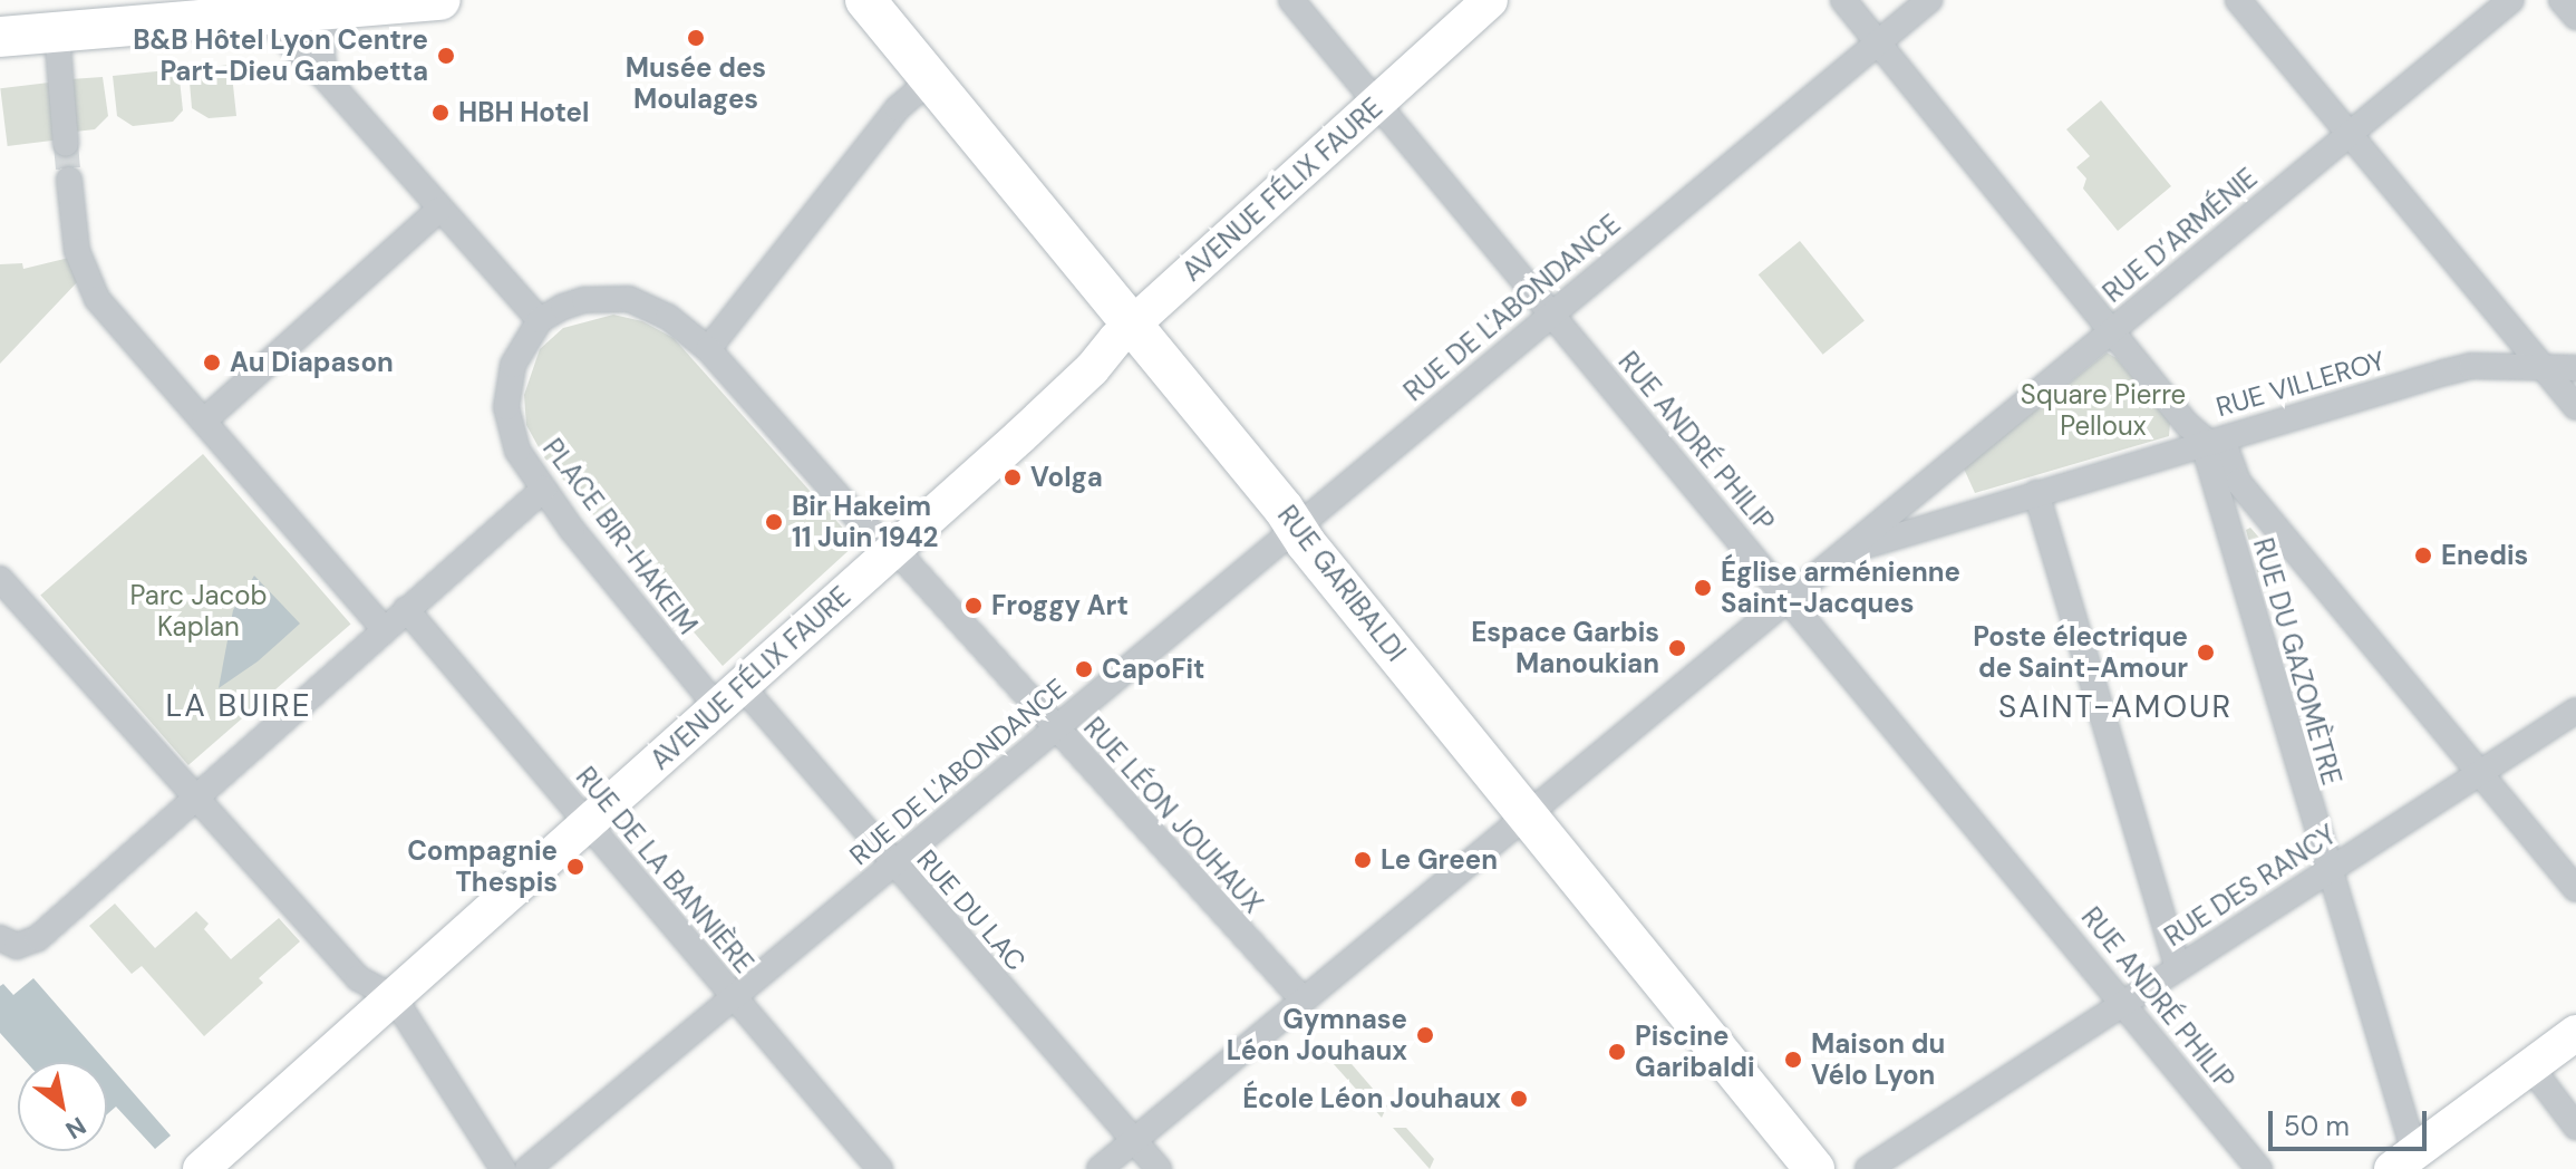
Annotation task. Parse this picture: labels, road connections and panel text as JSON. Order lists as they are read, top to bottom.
{
  "streets": {
    "main road": ["AVENUE FÉLIX FAURE", "RUE GARIBALDI"],
    "street": [
      "RUE D’ARMÉNIE",
      "RUE DE L'ABONDANCE",
      "RUE VILLEROY",
      "RUE ANDRÉ PHILIP",
      "PLACE BIR-HAKEIM",
      "RUE DU GAZOMÈTRE",
      "RUE LÉON JOUHAUX",
      "RUE DE LA BANNIÈRE",
      "RUE DES RANCY",
      "RUE DU LAC"
    ]
  },
  "crossings": [
    ["AVENUE FÉLIX FAURE", "RUE ANDRÉ PHILIP"],
    ["AVENUE FÉLIX FAURE", "PLACE BIR-HAKEIM"],
    ["AVENUE FÉLIX FAURE", "RUE GARIBALDI"],
    ["AVENUE FÉLIX FAURE", "RUE LÉON JOUHAUX"],
    ["AVENUE FÉLIX FAURE", "RUE DE LA BANNIÈRE"],
    ["AVENUE FÉLIX FAURE", "RUE DU LAC"],
    ["RUE D’ARMÉNIE", "RUE VILLEROY"],
    ["RUE D’ARMÉNIE", "RUE ANDRÉ PHILIP"],
    ["RUE D’ARMÉNIE", "RUE GARIBALDI"],
    ["RUE D’ARMÉNIE", "RUE LÉON JOUHAUX"],
    ["RUE D’ARMÉNIE", "RUE DU LAC"],
    ["RUE DE L'ABONDANCE", "RUE ANDRÉ PHILIP"],
    ["RUE DE L'ABONDANCE", "RUE GARIBALDI"],
    ["RUE DE L'ABONDANCE", "RUE LÉON JOUHAUX"],
    ["RUE DE L'ABONDANCE", "RUE DE LA BANNIÈRE"],
    ["RUE DE L'ABONDANCE", "RUE DU LAC"],
    ["RUE VILLEROY", "RUE DU GAZOMÈTRE"],
    ["RUE ANDRÉ PHILIP", "RUE DES RANCY"],
    ["PLACE BIR-HAKEIM", "RUE DU LAC"],
    ["RUE DU GAZOMÈTRE", "RUE DES RANCY"]
  ],
  "districts": ["LA BUIRE", "SAINT-AMOUR"],
  "parks": ["Square Pierre Pelloux", "Parc Jacob Kaplan"],
  "places": [
    "Musée des Moulages",
    "B&B Hôtel Lyon Centre Part-Dieu Gambetta",
    "HBH Hotel",
    "Au Diapason",
    "Volga",
    "Bir Hakeim 11 Juin 1942",
    "Enedis",
    "Église arménienne Saint-Jacques",
    "Froggy Art",
    "Espace Garbis Manoukian",
    "Poste électrique de Saint-Amour",
    "CapoFit",
    "Le Green",
    "Compagnie Thespis",
    "Gymnase Léon Jouhaux",
    "Piscine Garibaldi",
    "Maison du Vélo Lyon",
    "École Léon Jouhaux"
  ],
  "scale_bar": "50 m",
  "north": "bottom right"
}
